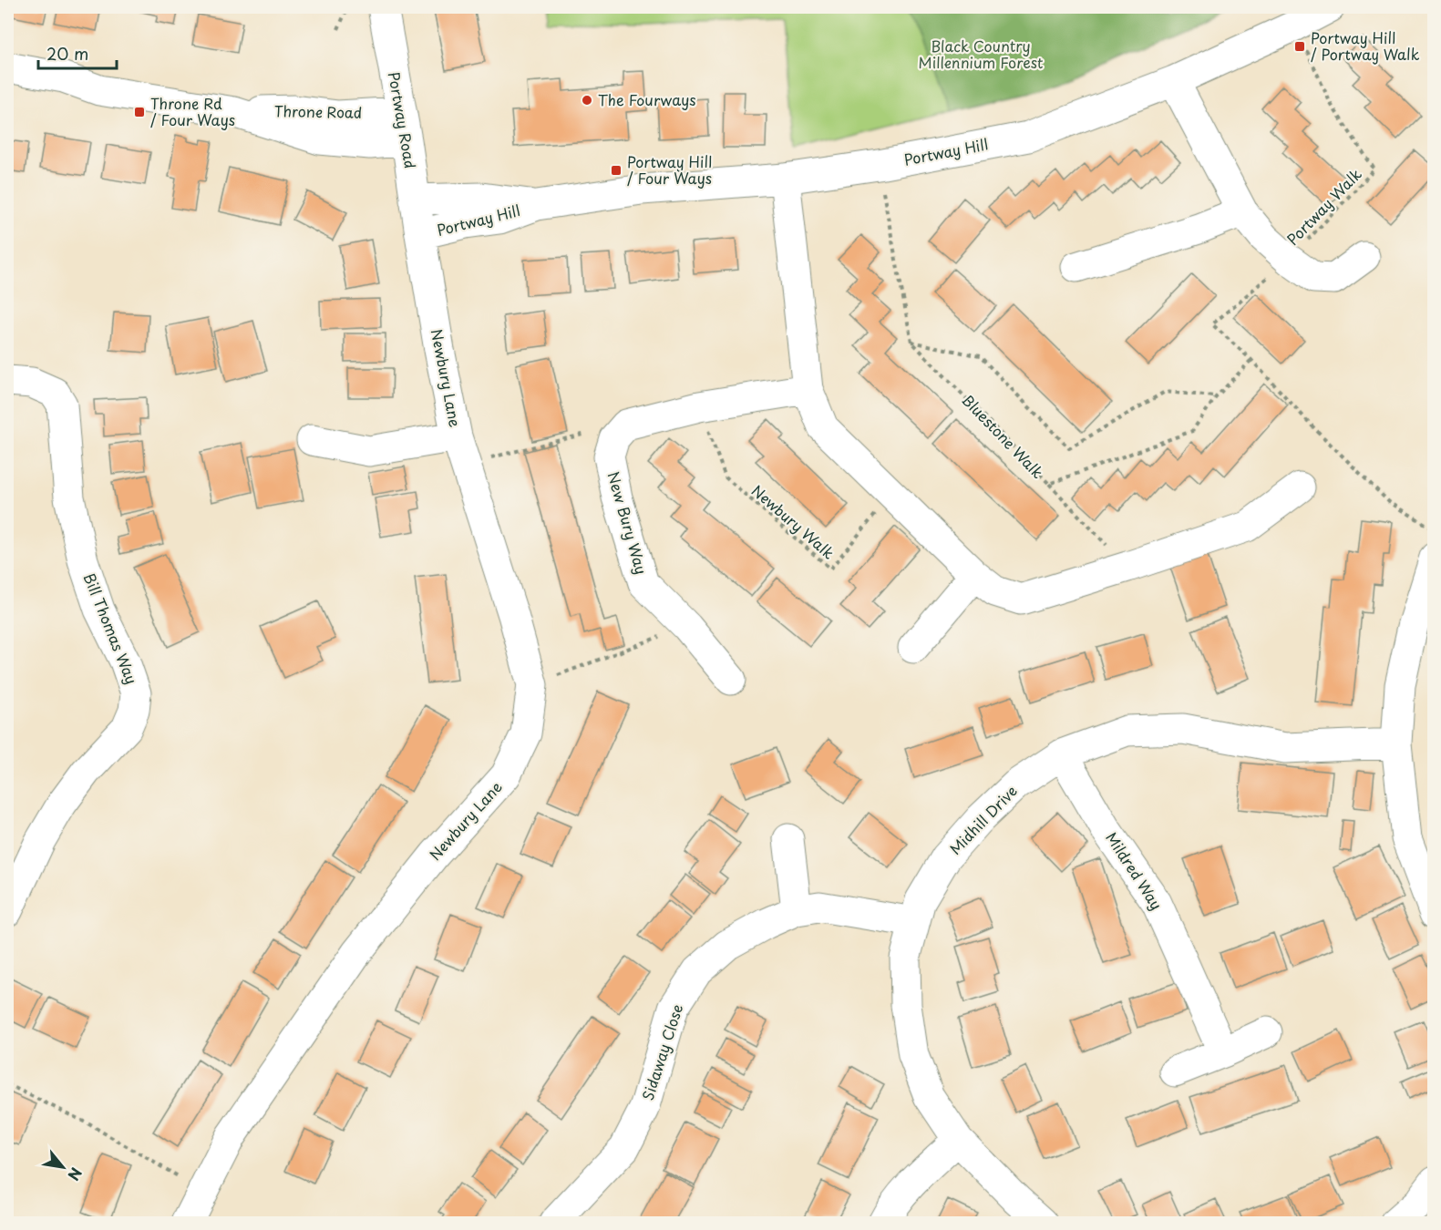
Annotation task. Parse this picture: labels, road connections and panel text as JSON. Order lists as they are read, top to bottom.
{
  "streets": {
    "street": [
      "Throne Road",
      "Portway Road",
      "Portway Hill",
      "Newbury Lane",
      "New Bury Way",
      "Bill Thomas Way",
      "Midhill Drive",
      "Mildred Way",
      "Sidaway Close"
    ],
    "path": ["Portway Walk", "Bluestone Walk", "Newbury Walk"]
  },
  "crossings": [
    ["Throne Road", "Portway Road"],
    ["Portway Road", "Portway Hill"],
    ["Portway Road", "Newbury Lane"],
    ["Portway Hill", "Portway Walk"],
    ["Portway Hill", "Newbury Lane"],
    ["Midhill Drive", "Mildred Way"],
    ["Midhill Drive", "Sidaway Close"]
  ],
  "parks": ["Black Country Millennium Forest"],
  "places": {
    "transit": ["Portway Hill / Portway Walk", "Throne Rd / Four Ways", "Portway Hill / Four Ways"],
    "other": ["The Fourways"]
  },
  "scale_bar": "20 m",
  "north": "bottom right"
}
